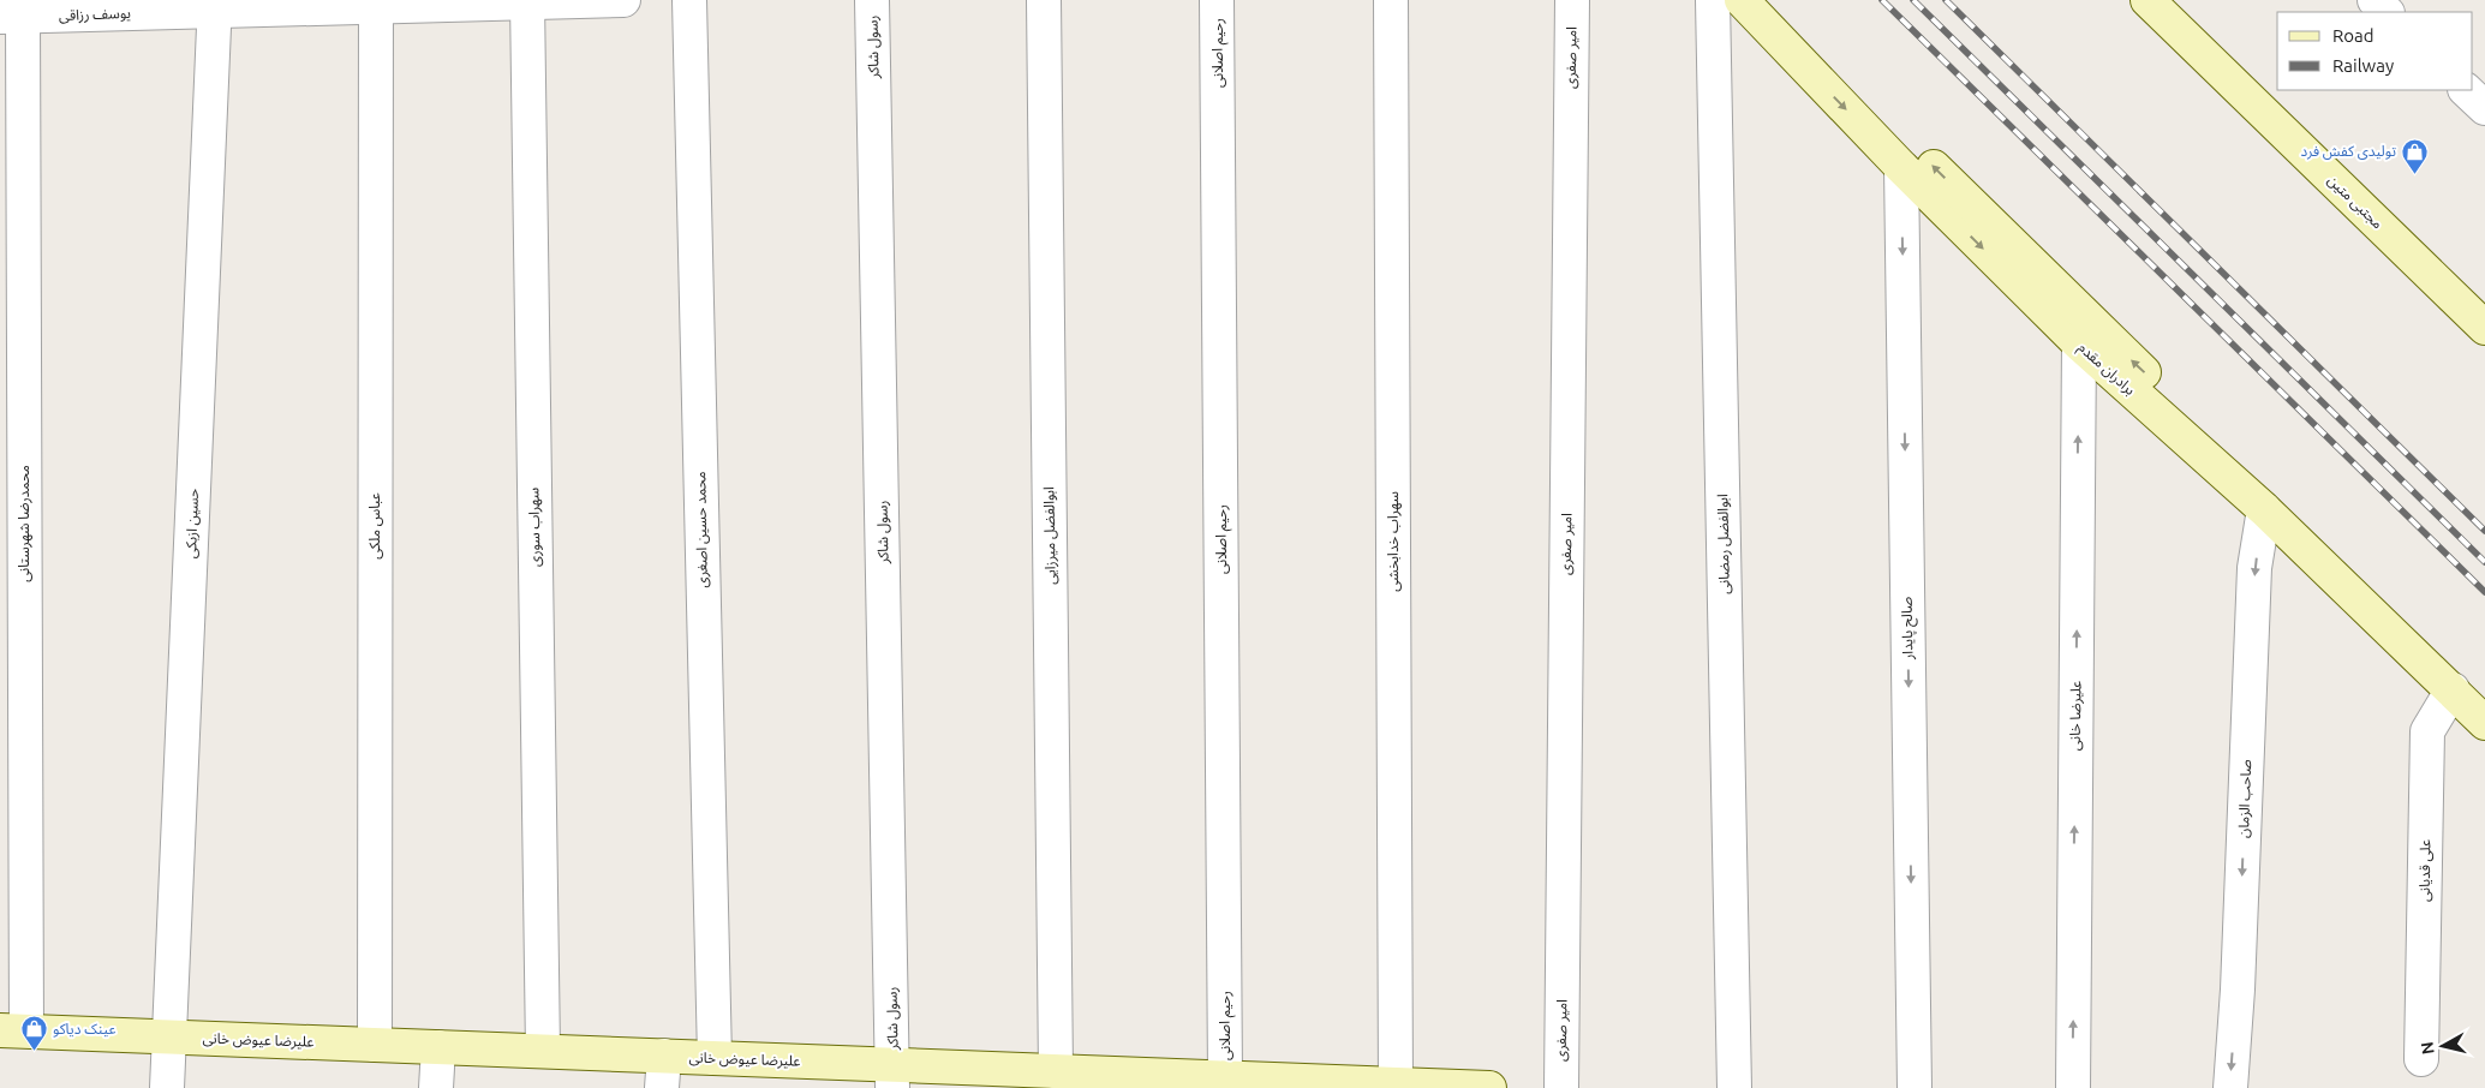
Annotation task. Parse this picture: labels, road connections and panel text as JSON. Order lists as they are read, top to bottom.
{
  "streets": {
    "street": [
      "یوسف رزاقی",
      "رسول شاکر",
      "رحیم اصلانی",
      "امیر صفری",
      "مجتبی متین",
      "برادران مقدم",
      "محمدرضا شهرستانی",
      "حسین ازبکی",
      "عباس ملکی",
      "سهراب سوری",
      "محمد حسین اصغری",
      "ابوالفضل میرزایی",
      "سهراب خدابخشی",
      "ابوالفضل رمضانی",
      "صالح پایدار",
      "علیرضا خانی",
      "صاحب الزمان",
      "علی قدیانی",
      "علیرضا عیوض خانی"
    ]
  },
  "crossings": [
    ["یوسف رزاقی", "محمدرضا شهرستانی"],
    ["یوسف رزاقی", "حسین ازبکی"],
    ["یوسف رزاقی", "عباس ملکی"],
    ["یوسف رزاقی", "سهراب سوری"],
    ["رسول شاکر", "علیرضا عیوض خانی"],
    ["رحیم اصلانی", "علیرضا عیوض خانی"],
    ["برادران مقدم", "صالح پایدار"],
    ["برادران مقدم", "علیرضا خانی"],
    ["برادران مقدم", "صاحب الزمان"],
    ["برادران مقدم", "علی قدیانی"],
    ["محمدرضا شهرستانی", "علیرضا عیوض خانی"],
    ["حسین ازبکی", "علیرضا عیوض خانی"],
    ["عباس ملکی", "علیرضا عیوض خانی"],
    ["سهراب سوری", "علیرضا عیوض خانی"],
    ["محمد حسین اصغری", "علیرضا عیوض خانی"],
    ["ابوالفضل میرزایی", "علیرضا عیوض خانی"],
    ["سهراب خدابخشی", "علیرضا عیوض خانی"]
  ],
  "one_way": ["صالح پایدار", "علیرضا خانی", "صاحب الزمان"],
  "places": {
    "shop": ["تولیدی کفش فرد", "عینک دیاکو"]
  },
  "legend": ["Road", "Railway"],
  "north": "left"
}
